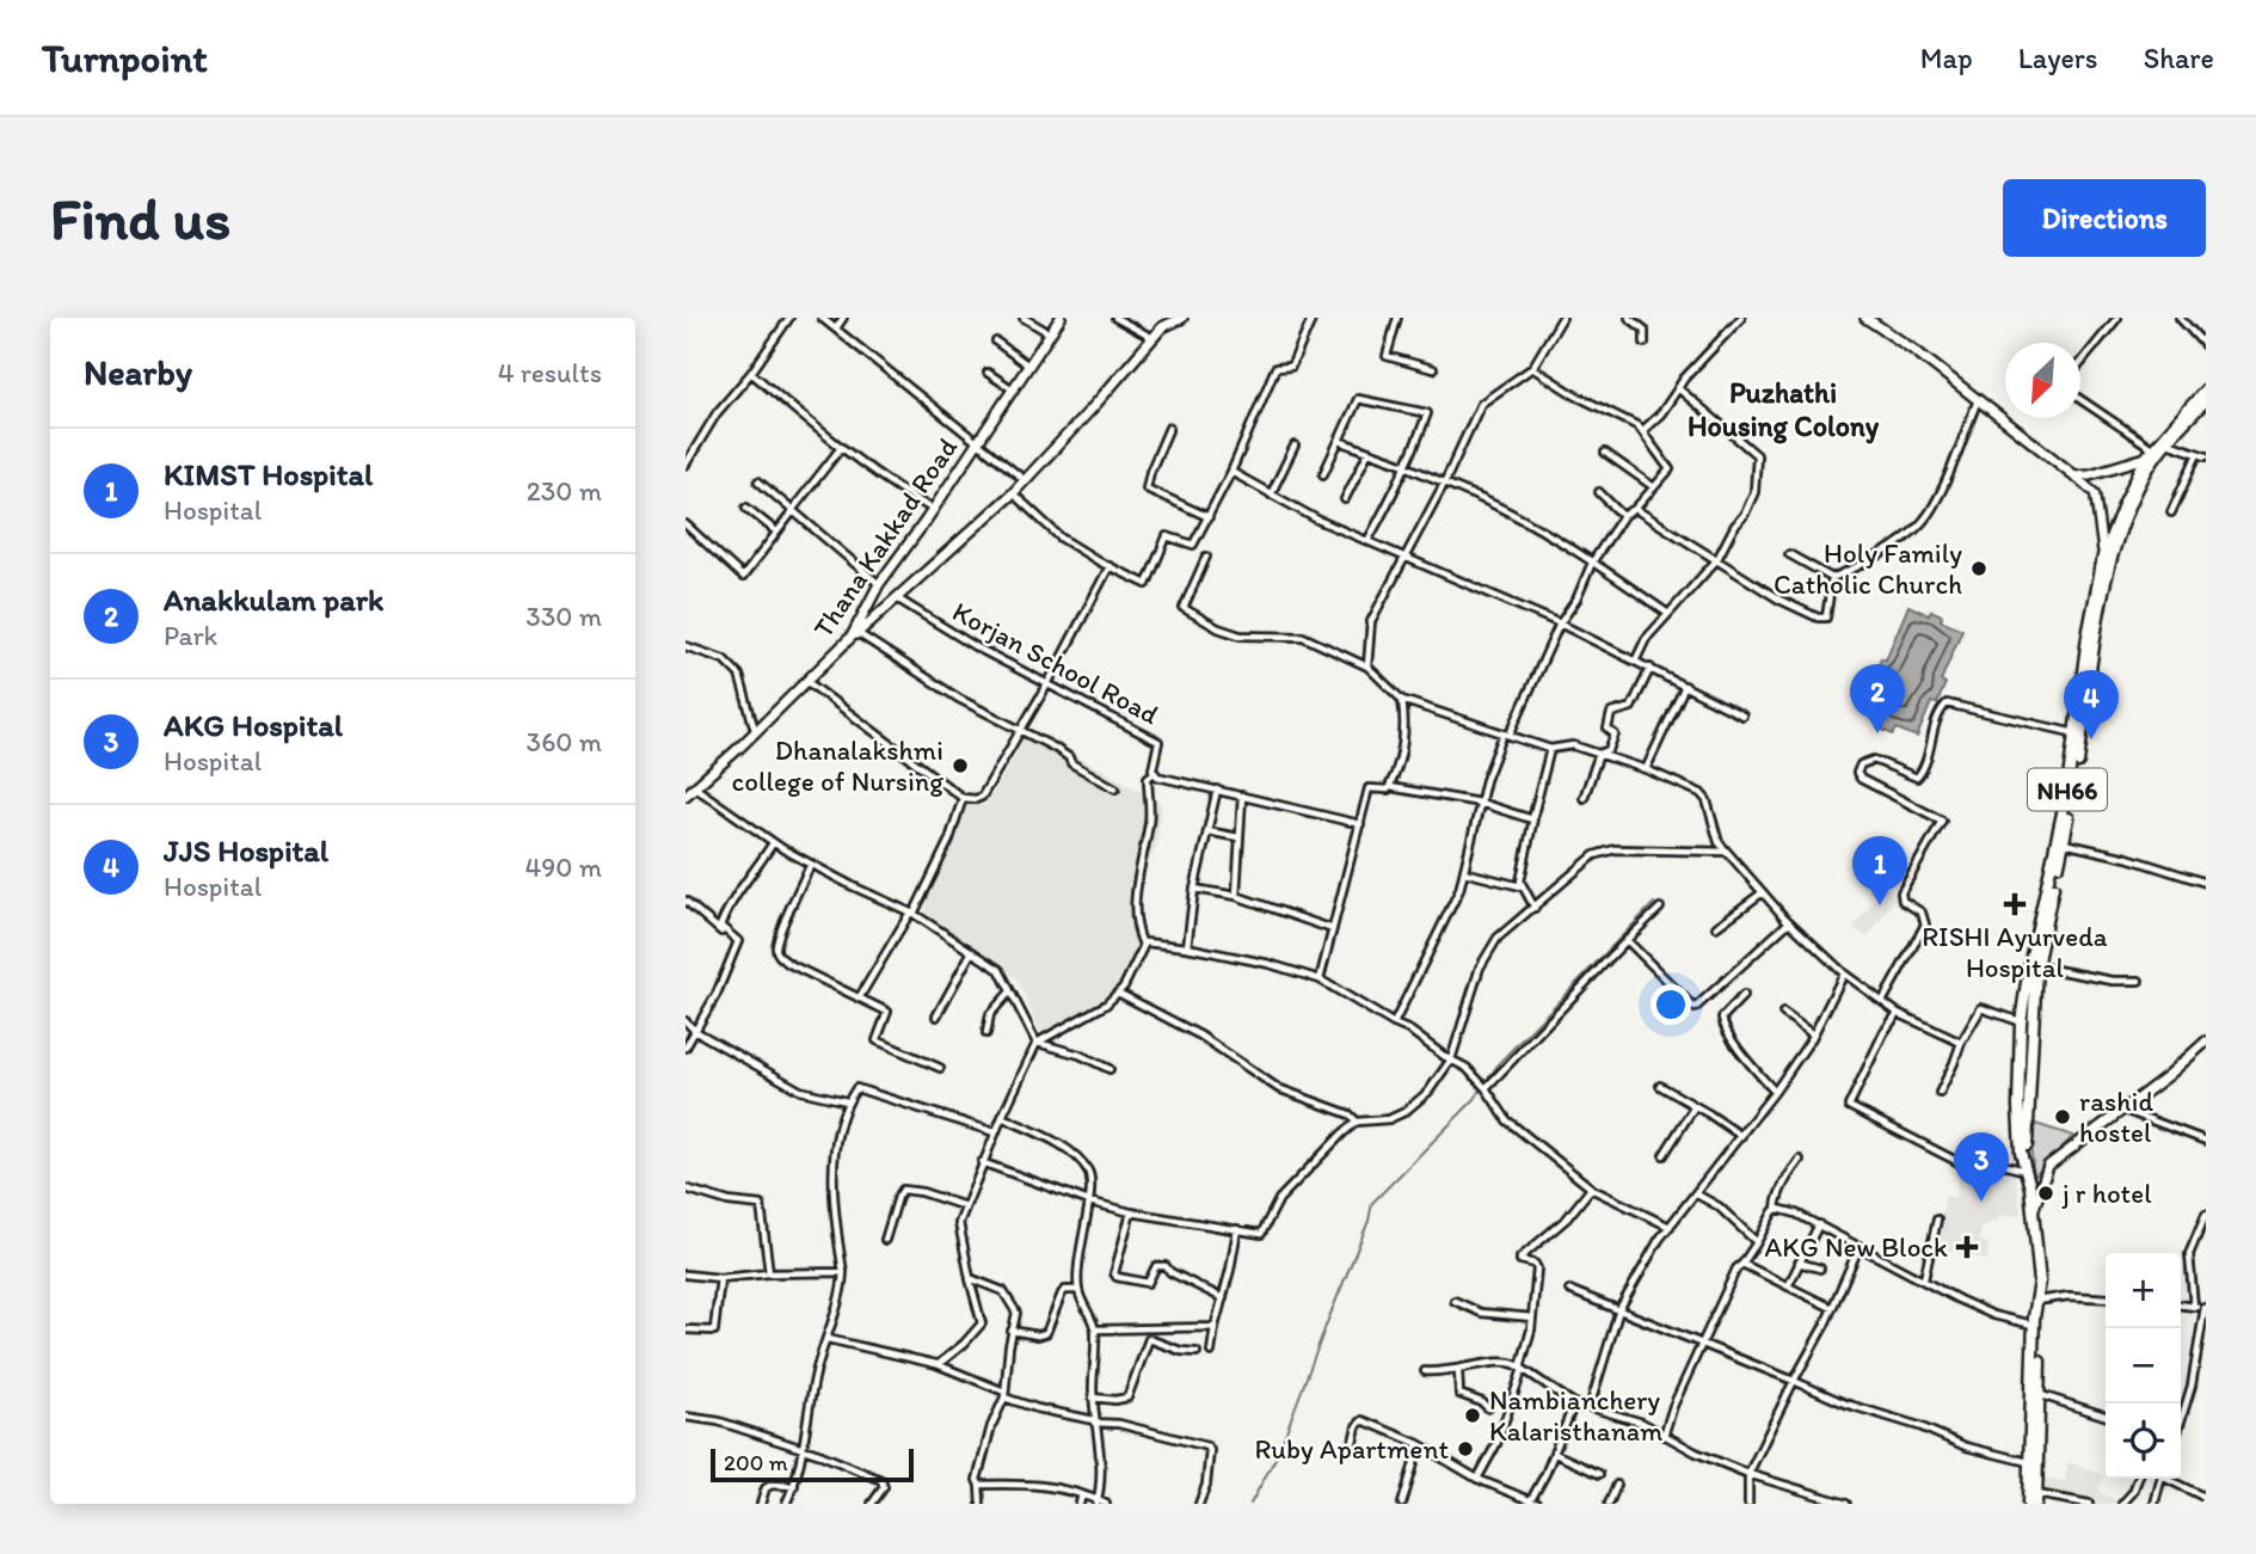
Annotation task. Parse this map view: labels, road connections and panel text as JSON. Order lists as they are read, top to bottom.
{
  "streets": {
    "highway": ["NH66"],
    "main road": ["Thana Kakkad Road"],
    "street": ["Korjan School Road"]
  },
  "districts": ["Puzhathi Housing Colony"],
  "places": {
    "other": [
      "Holy Family Catholic Church",
      "Dhanalakshmi college of Nursing",
      "rashid hostel",
      "j r hotel",
      "Nambianchery Kalaristhanam",
      "Ruby Apartment"
    ],
    "health": ["RISHI Ayurveda Hospital", "AKG New Block"]
  },
  "scale_bar": "200 m",
  "north": "bottom left",
  "page": {
    "header": "Turnpoint",
    "nav": ["Map", "Layers", "Share"],
    "buttons": "Directions",
    "title": "Find us",
    "heading": ["Nearby", "4 results"],
    "list": [
      {
        "mark": "1",
        "name": "KIMST Hospital",
        "note": "Hospital",
        "value": "230 m"
      },
      {
        "mark": "2",
        "name": "Anakkulam park",
        "note": "Park",
        "value": "330 m"
      },
      {
        "mark": "3",
        "name": "AKG Hospital",
        "note": "Hospital",
        "value": "360 m"
      },
      {
        "mark": "4",
        "name": "JJS Hospital",
        "note": "Hospital",
        "value": "490 m"
      }
    ],
    "pins": [
      "2",
      "4",
      "1",
      "3"
    ],
    "map_buttons": ["+", "−"],
    "scale": "200 m"
  }
}
